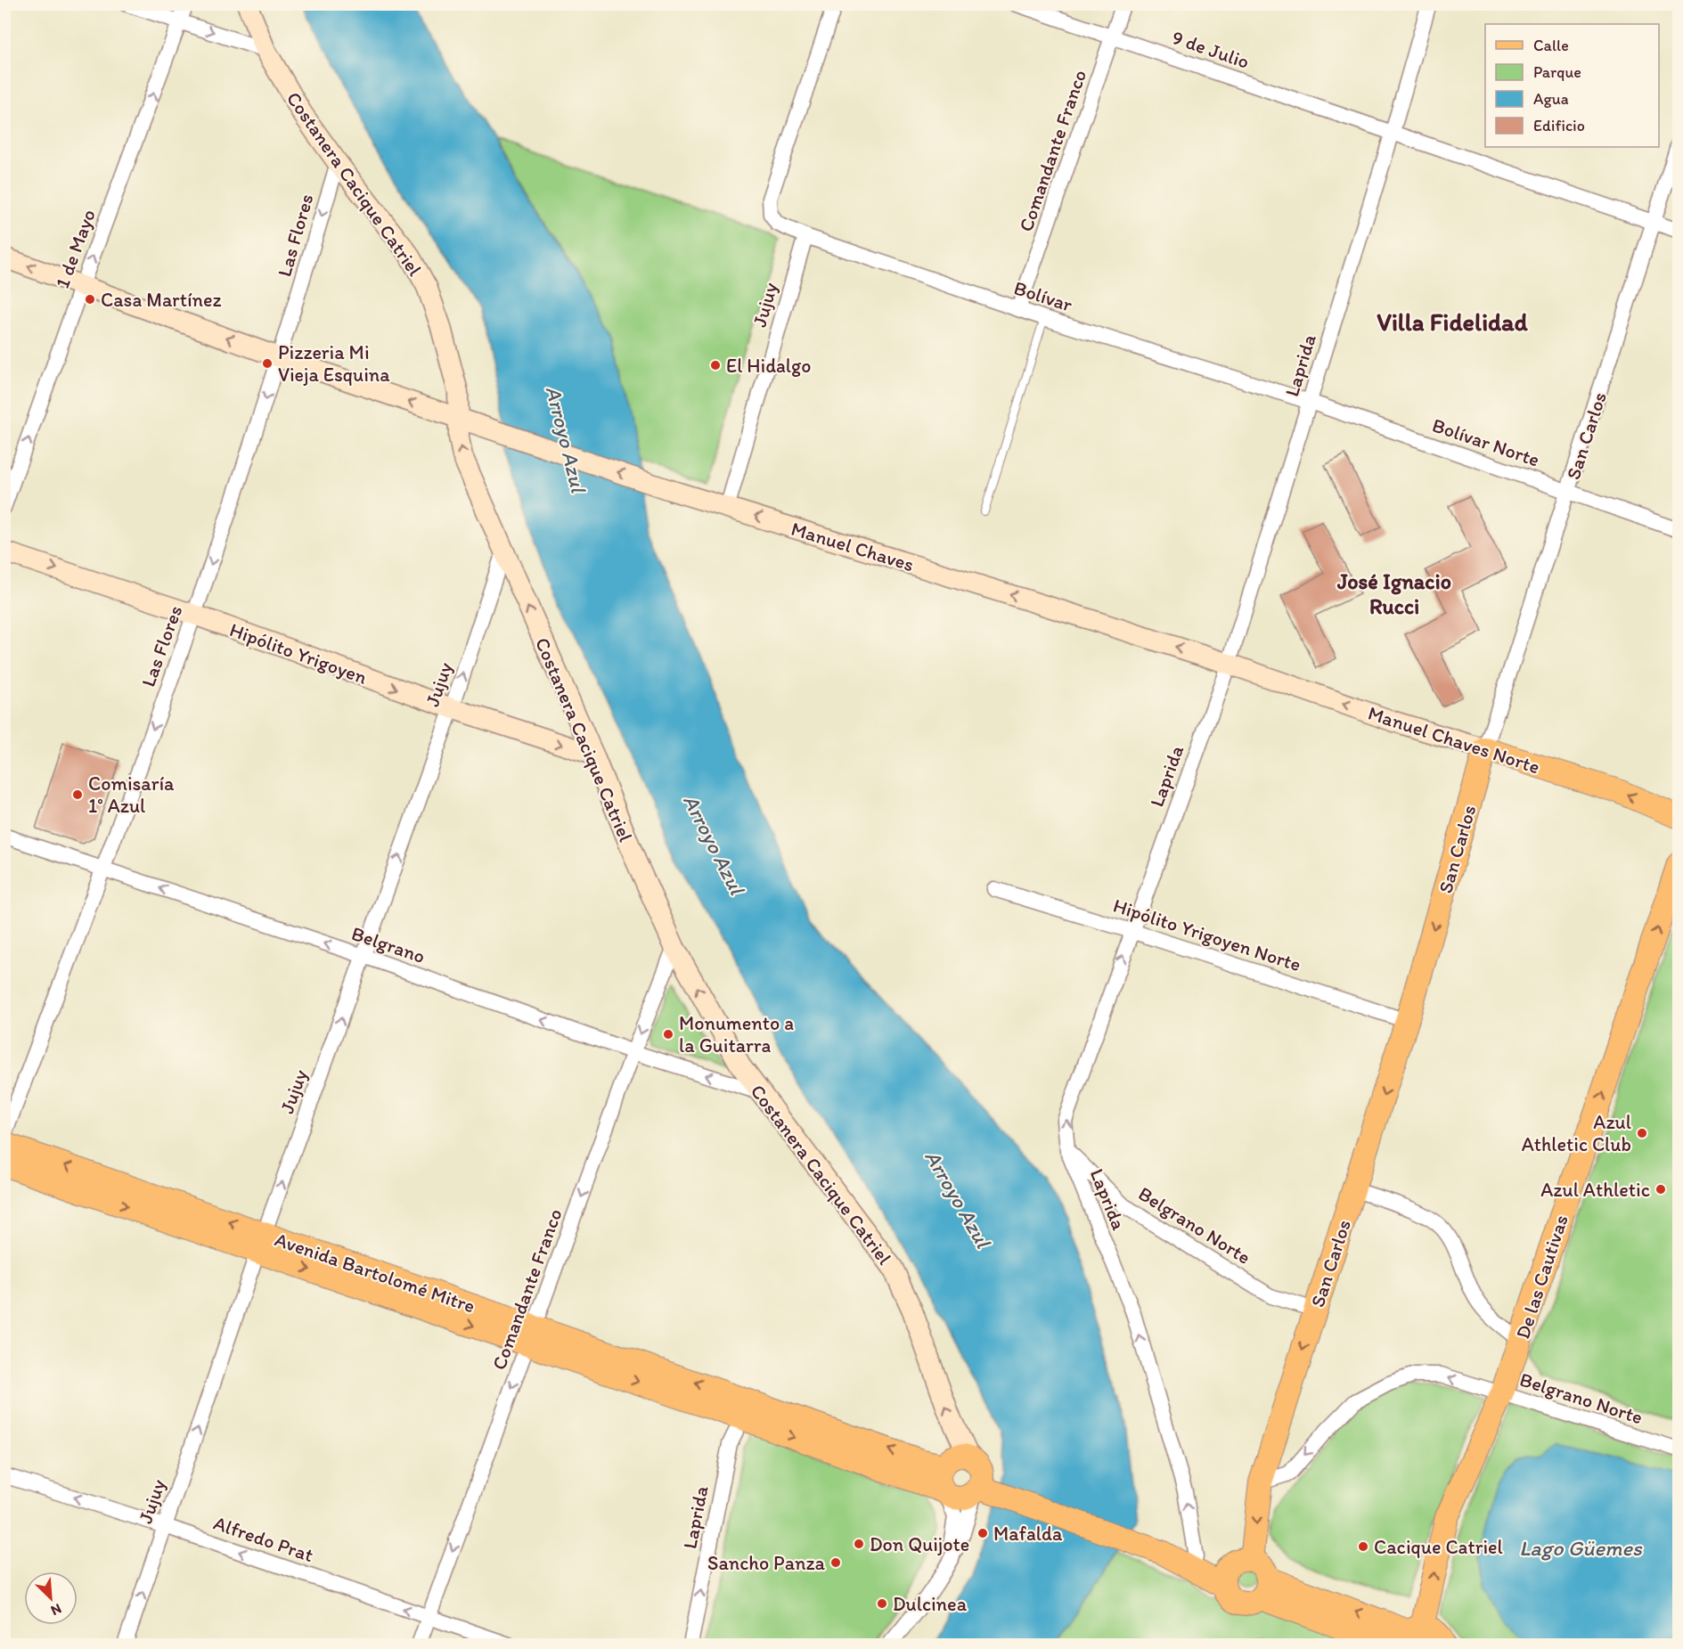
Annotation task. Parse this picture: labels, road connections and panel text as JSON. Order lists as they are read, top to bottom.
{
  "streets": {
    "main road": [
      "San Carlos",
      "Manuel Chaves Norte",
      "Avenida Bartolomé Mitre",
      "De las Cautivas"
    ],
    "street": [
      "9 de Julio",
      "Comandante Franco",
      "Costanera Cacique Catriel",
      "Las Flores",
      "1 de Mayo",
      "Bolívar",
      "Jujuy",
      "Laprida",
      "Bolívar Norte",
      "Manuel Chaves",
      "Hipólito Yrigoyen",
      "Hipólito Yrigoyen Norte",
      "Belgrano",
      "Belgrano Norte",
      "Alfredo Prat"
    ]
  },
  "crossings": [
    ["9 de Julio", "Comandante Franco"],
    ["9 de Julio", "Laprida"],
    ["9 de Julio", "San Carlos"],
    ["Comandante Franco", "Costanera Cacique Catriel"],
    ["Comandante Franco", "Bolívar"],
    ["Comandante Franco", "Belgrano"],
    ["Comandante Franco", "Avenida Bartolomé Mitre"],
    ["Comandante Franco", "Alfredo Prat"],
    ["Costanera Cacique Catriel", "Las Flores"],
    ["Costanera Cacique Catriel", "Jujuy"],
    ["Costanera Cacique Catriel", "Manuel Chaves"],
    ["Costanera Cacique Catriel", "Hipólito Yrigoyen"],
    ["Costanera Cacique Catriel", "Belgrano"],
    ["Las Flores", "Manuel Chaves"],
    ["Las Flores", "Hipólito Yrigoyen"],
    ["Las Flores", "Belgrano"],
    ["1 de Mayo", "Manuel Chaves"],
    ["Bolívar", "Jujuy"],
    ["Bolívar", "Laprida"],
    ["Bolívar", "Bolívar Norte"],
    ["Jujuy", "Manuel Chaves"],
    ["Jujuy", "Hipólito Yrigoyen"],
    ["Jujuy", "Belgrano"],
    ["Jujuy", "Avenida Bartolomé Mitre"],
    ["Jujuy", "Alfredo Prat"],
    ["Laprida", "Bolívar Norte"],
    ["Laprida", "Manuel Chaves"],
    ["Laprida", "Manuel Chaves Norte"],
    ["Laprida", "Hipólito Yrigoyen Norte"],
    ["Laprida", "Belgrano Norte"],
    ["Laprida", "Avenida Bartolomé Mitre"],
    ["San Carlos", "Bolívar Norte"],
    ["San Carlos", "Manuel Chaves Norte"],
    ["San Carlos", "Hipólito Yrigoyen Norte"],
    ["San Carlos", "Belgrano Norte"],
    ["Manuel Chaves", "Manuel Chaves Norte"],
    ["Belgrano Norte", "De las Cautivas"]
  ],
  "one_way": [
    "Comandante Franco",
    "Costanera Cacique Catriel",
    "Las Flores",
    "1 de Mayo",
    "Jujuy",
    "Laprida",
    "San Carlos",
    "Manuel Chaves",
    "Hipólito Yrigoyen",
    "Manuel Chaves Norte",
    "Belgrano",
    "De las Cautivas",
    "Alfredo Prat"
  ],
  "districts": ["Villa Fidelidad", "José Ignacio Rucci"],
  "water": ["Arroyo Azul", "Lago Güemes"],
  "places": [
    "Casa Martínez",
    "Pizzeria Mi Vieja Esquina",
    "El Hidalgo",
    "Comisaría 1° Azul",
    "Monumento a la Guitarra",
    "Azul Athletic Club",
    "Azul Athletic",
    "Mafalda",
    "Don Quijote",
    "Cacique Catriel",
    "Sancho Panza",
    "Dulcinea"
  ],
  "legend": [
    "Calle",
    "Parque",
    "Agua",
    "Edificio"
  ],
  "north": "bottom right"
}
